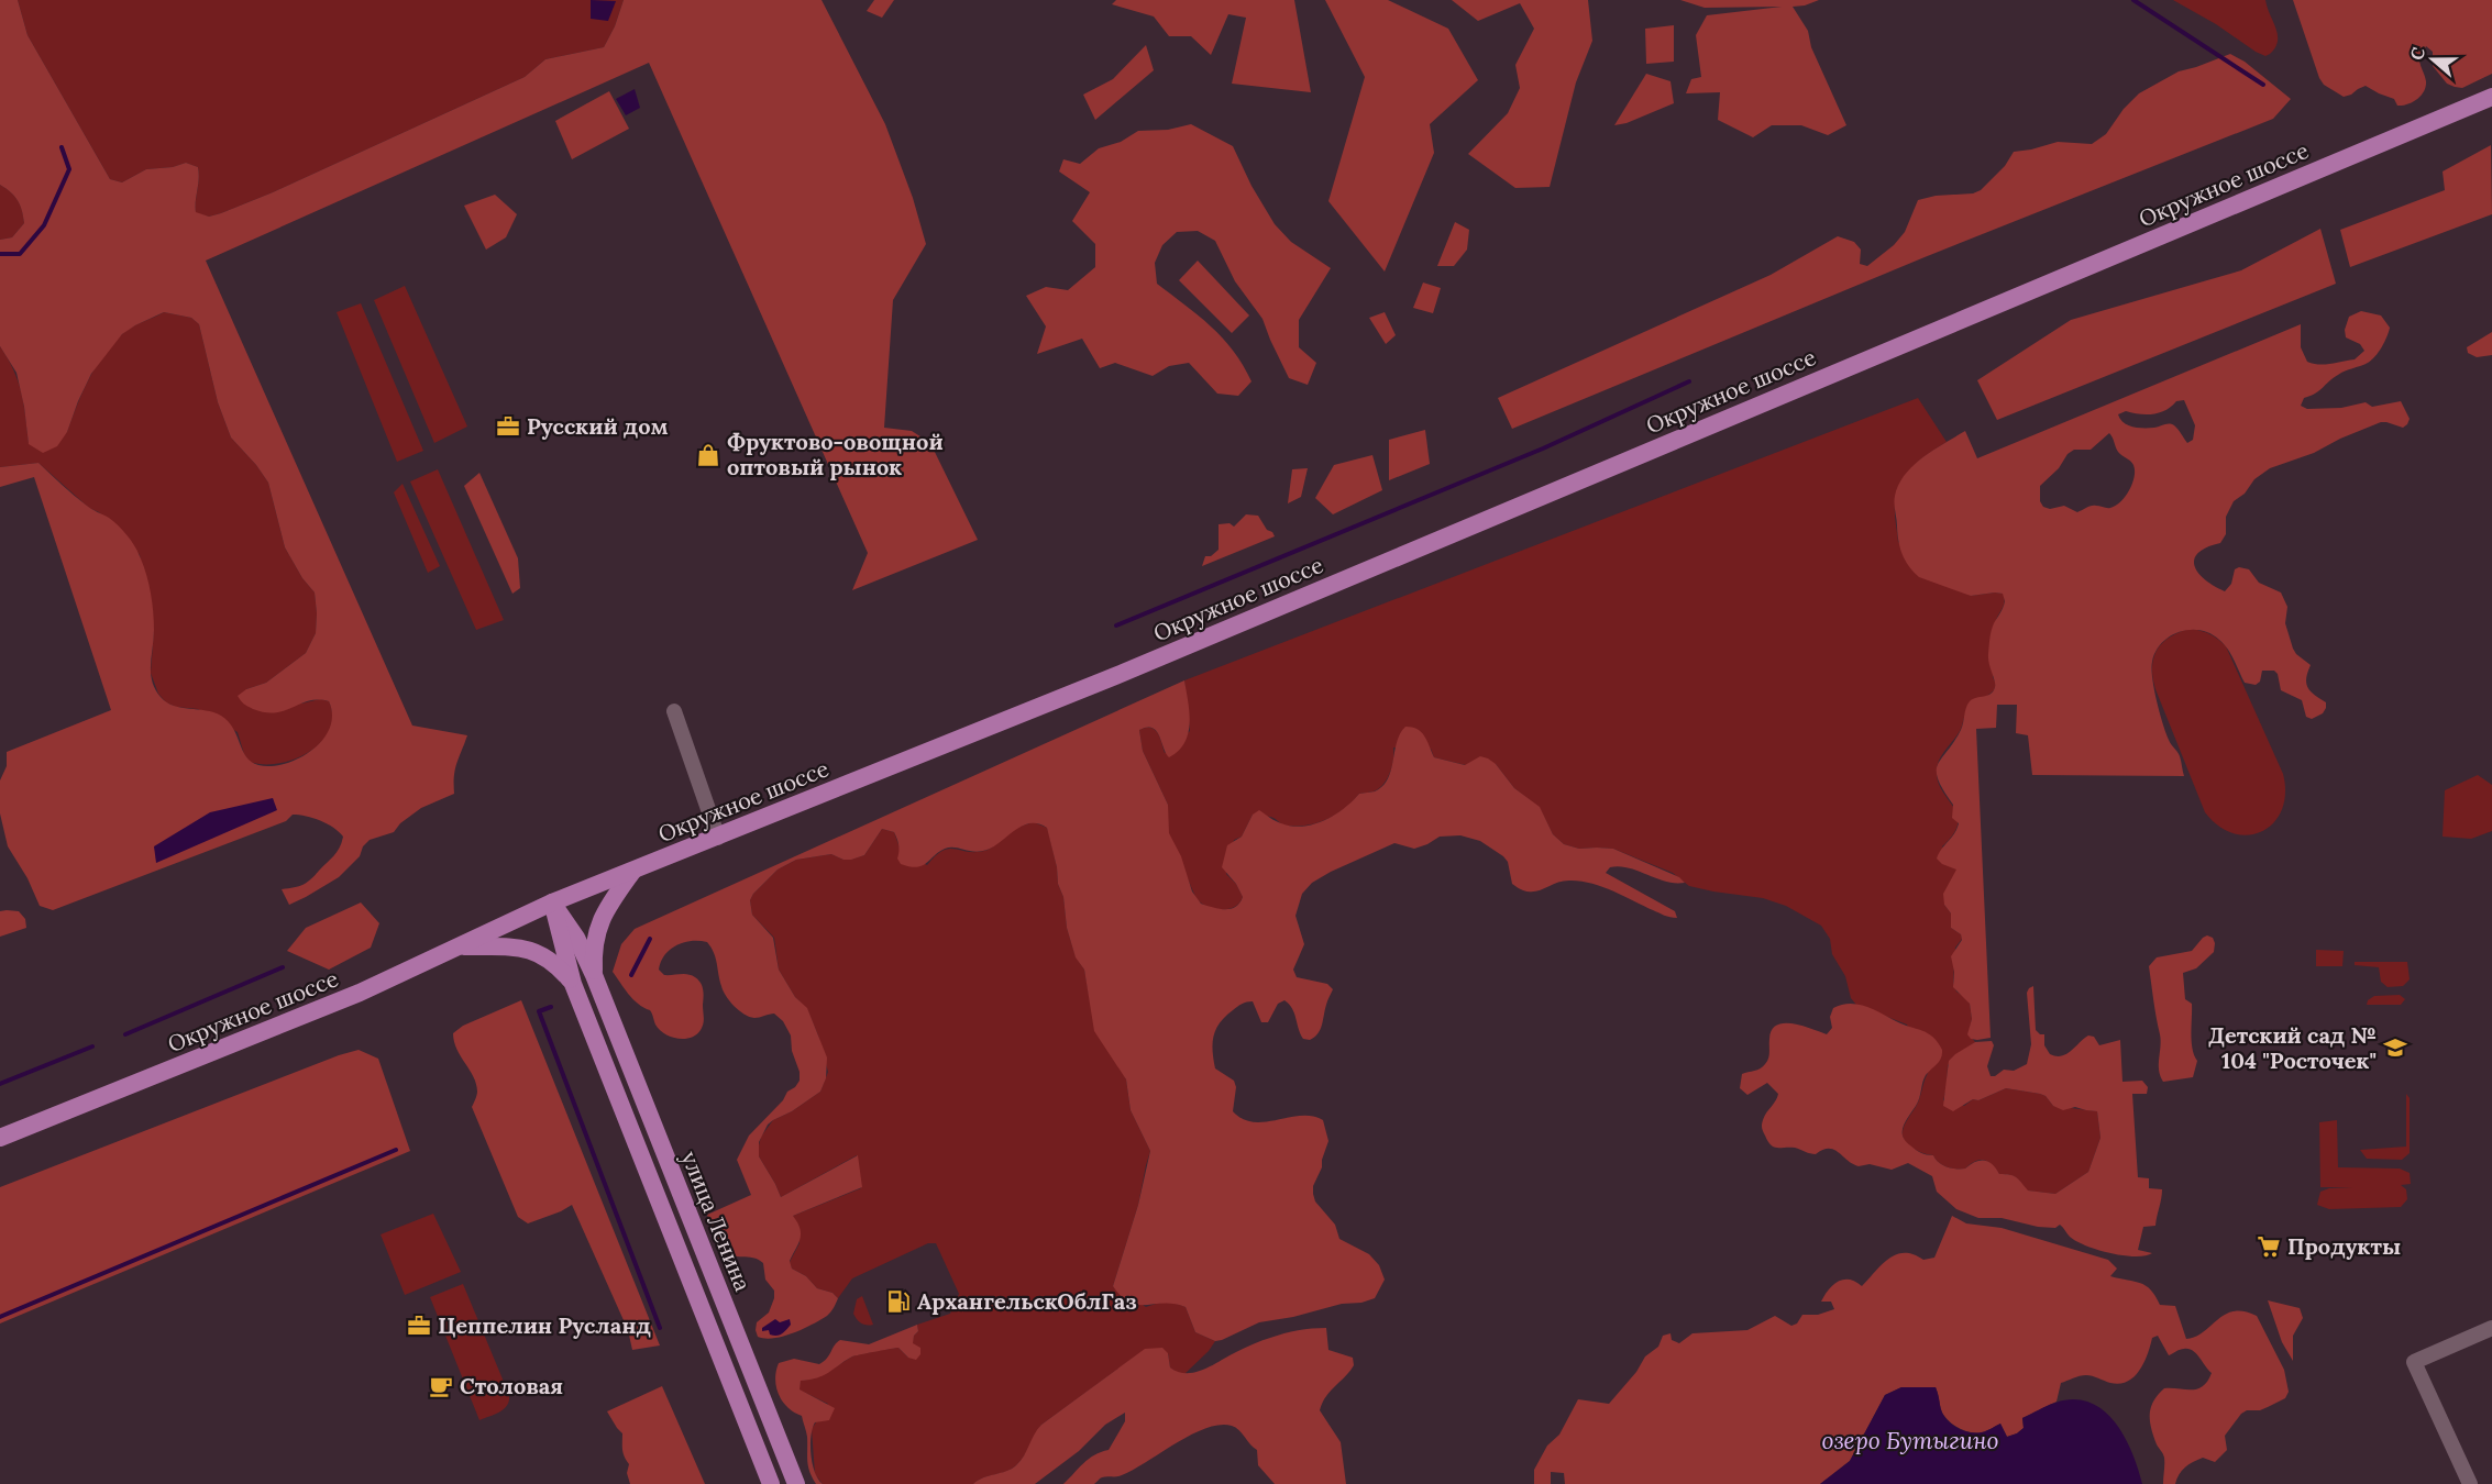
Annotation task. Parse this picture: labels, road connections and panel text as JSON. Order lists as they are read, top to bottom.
{
  "streets": {
    "main road": ["Окружное шоссе", "улица Ленина"]
  },
  "crossings": [
    ["Окружное шоссе", "улица Ленина"]
  ],
  "water": ["озеро Бутыгино"],
  "places": {
    "office": ["Русский дом", "Цеппелин Русланд"],
    "shop": ["Фруктово-овощной оптовый рынок"],
    "school or university": ["Детский сад № 104 \"Росточек\""],
    "supermarket": ["Продукты"],
    "fuel station": ["АрхангельскОблГаз"],
    "cafe": ["Столовая"]
  },
  "north": "left"
}
